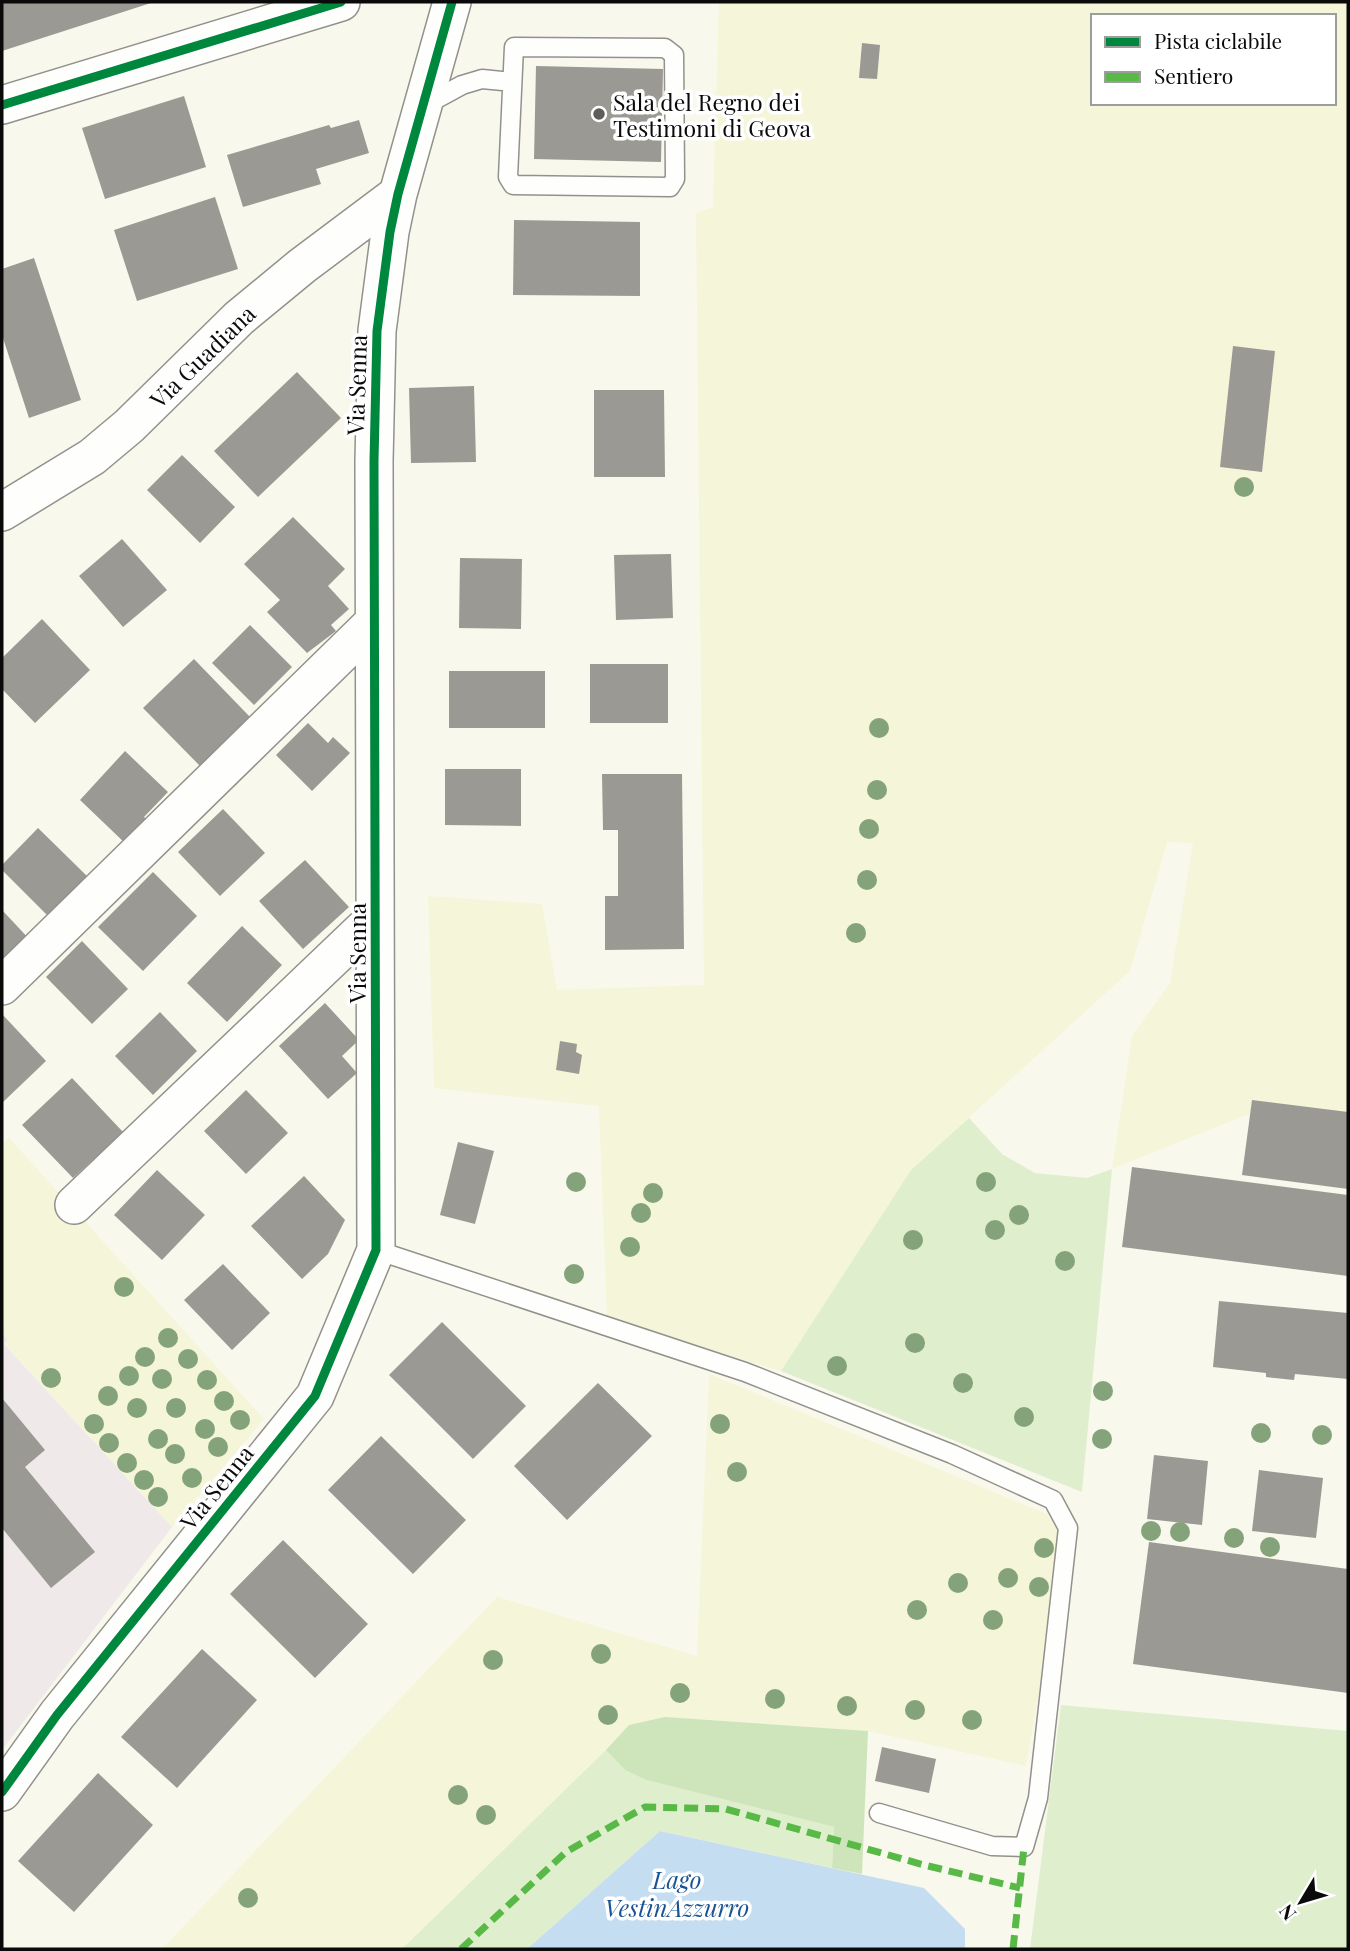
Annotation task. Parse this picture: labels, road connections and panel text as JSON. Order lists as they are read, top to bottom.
{
  "streets": {
    "street": ["Via Guadiana", "Via Senna"]
  },
  "crossings": [
    ["Via Guadiana", "Via Senna"]
  ],
  "water": ["Lago VestinAzzurro"],
  "places": ["Sala del Regno dei Testimoni di Geova"],
  "legend": ["Pista ciclabile", "Sentiero"],
  "north": "bottom left"
}
